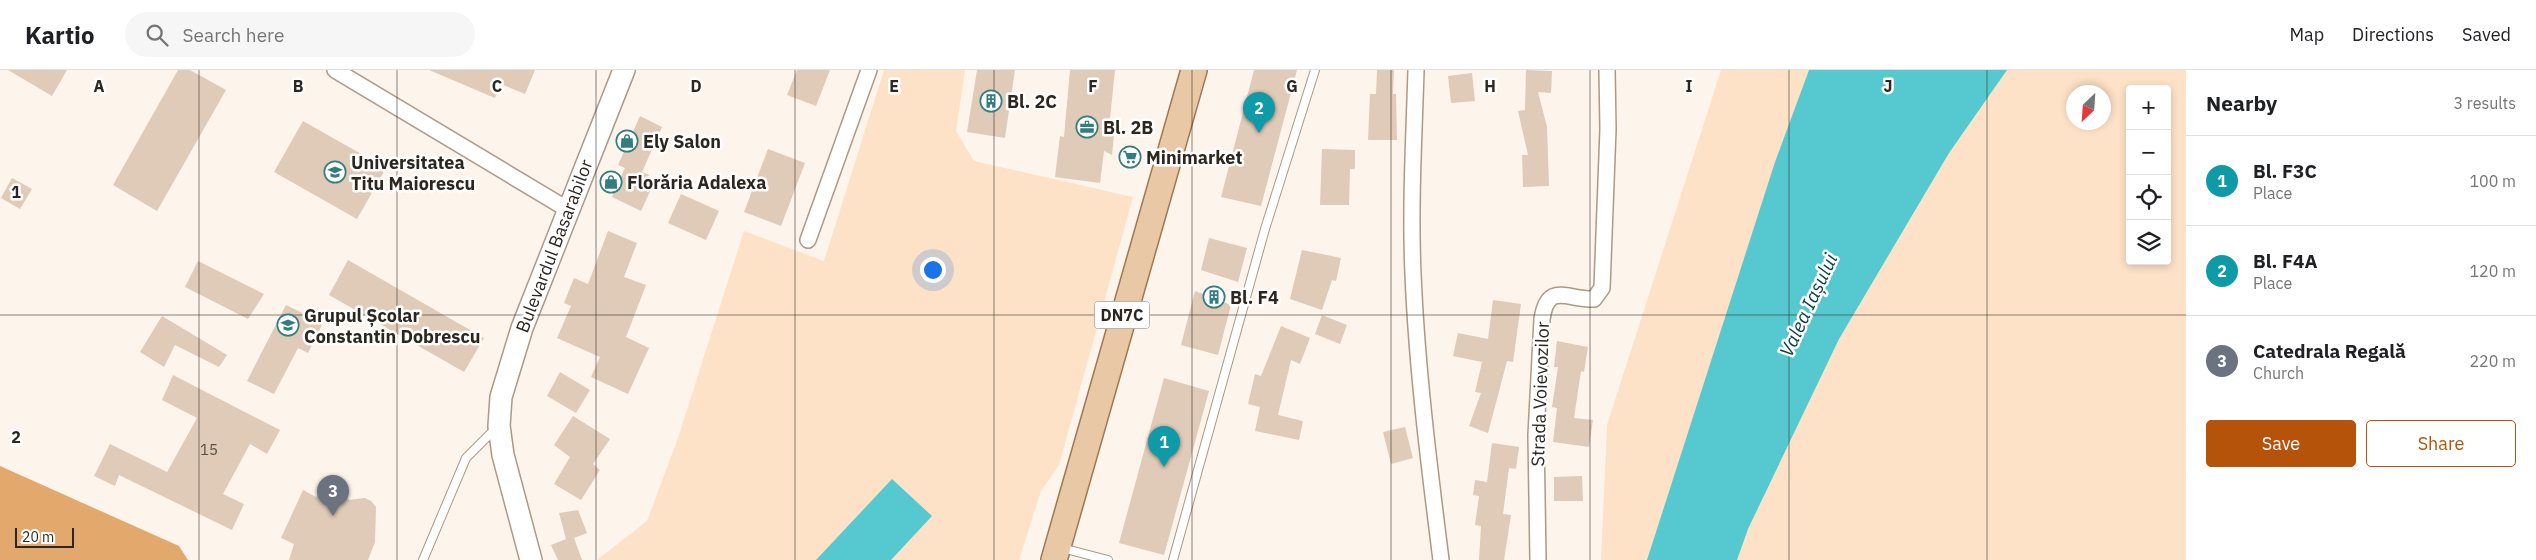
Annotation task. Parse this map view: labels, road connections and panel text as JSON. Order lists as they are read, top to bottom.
{
  "streets": {
    "main road": ["Bulevardul Basarabilor", "DN7C"],
    "street": ["Strada Voievozilor"]
  },
  "water": ["Valea Iașului"],
  "places": {
    "building": ["Bl. 2C", "Bl. F4"],
    "office": ["Bl. 2B"],
    "shop": ["Ely Salon", "Florăria Adalexa"],
    "supermarket": ["Minimarket"],
    "school or university": ["Universitatea Titu Maiorescu", "Grupul Școlar Constantin Dobrescu"]
  },
  "house_numbers": ["15"],
  "scale_bar": "20 m",
  "north": "bottom left",
  "page": {
    "header": "Kartio",
    "search": "Search here",
    "nav": ["Map", "Directions", "Saved"],
    "heading": ["Nearby", "3 results"],
    "map_buttons": ["+", "−"],
    "pins": ["2", "1", "3"],
    "list": [
      {
        "mark": "1",
        "name": "Bl. F3C",
        "note": "Place",
        "value": "100 m"
      },
      {
        "mark": "2",
        "name": "Bl. F4A",
        "note": "Place",
        "value": "120 m"
      },
      {
        "mark": "3",
        "name": "Catedrala Regală",
        "note": "Church",
        "value": "220 m"
      }
    ],
    "buttons": ["Save", "Share"],
    "scale": "20 m"
  },
  "grid": {
    "columns": [
      "A",
      "B",
      "C",
      "D",
      "E",
      "F",
      "G",
      "H",
      "I",
      "J"
    ],
    "rows": ["1", "2"]
  }
}
